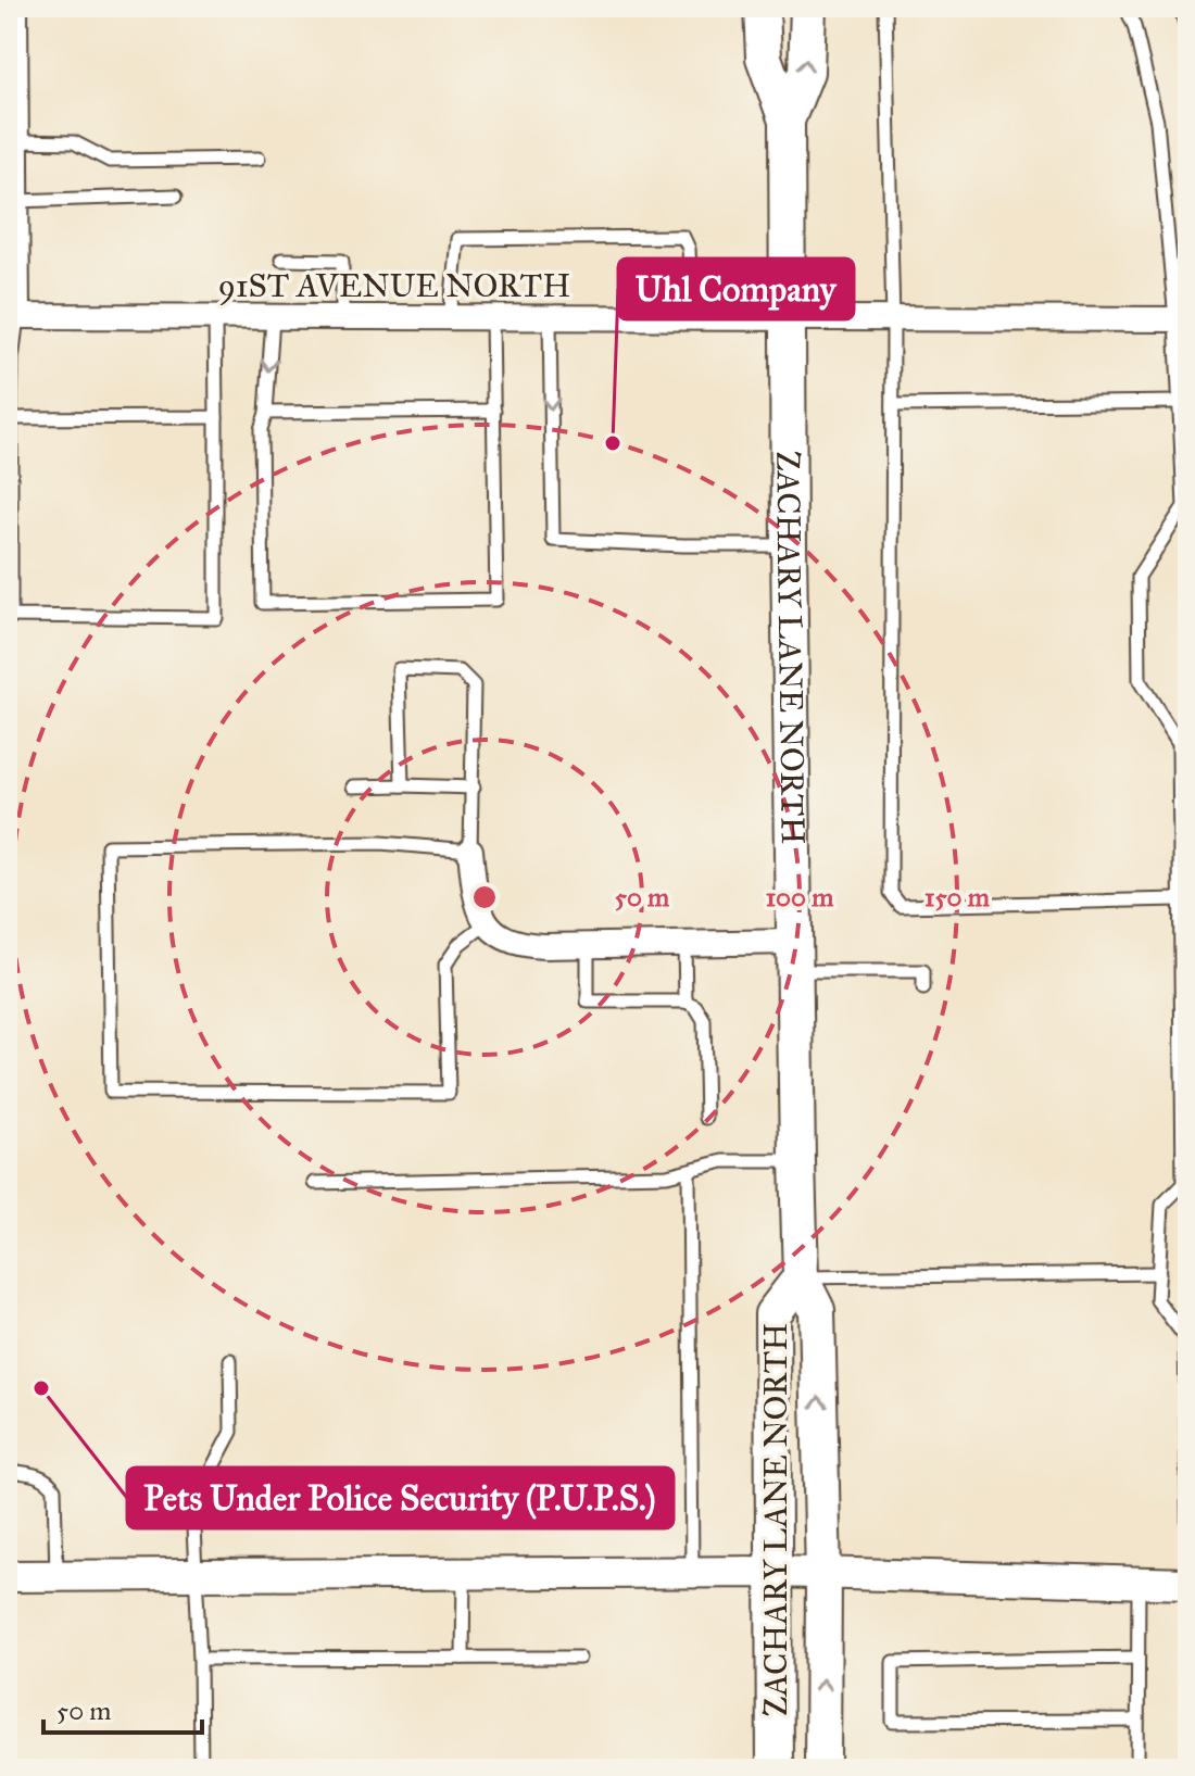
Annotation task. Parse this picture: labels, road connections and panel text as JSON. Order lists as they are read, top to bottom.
{
  "streets": {
    "main road": ["ZACHARY LANE NORTH"],
    "street": ["91ST AVENUE NORTH"]
  },
  "crossings": [
    ["91ST AVENUE NORTH", "ZACHARY LANE NORTH"]
  ],
  "places": ["Uhl Company", "Pets Under Police Security (P.U.P.S.)"],
  "scale_bar": "50 m",
  "rings": ["50 m", "100 m", "150 m"]
}
